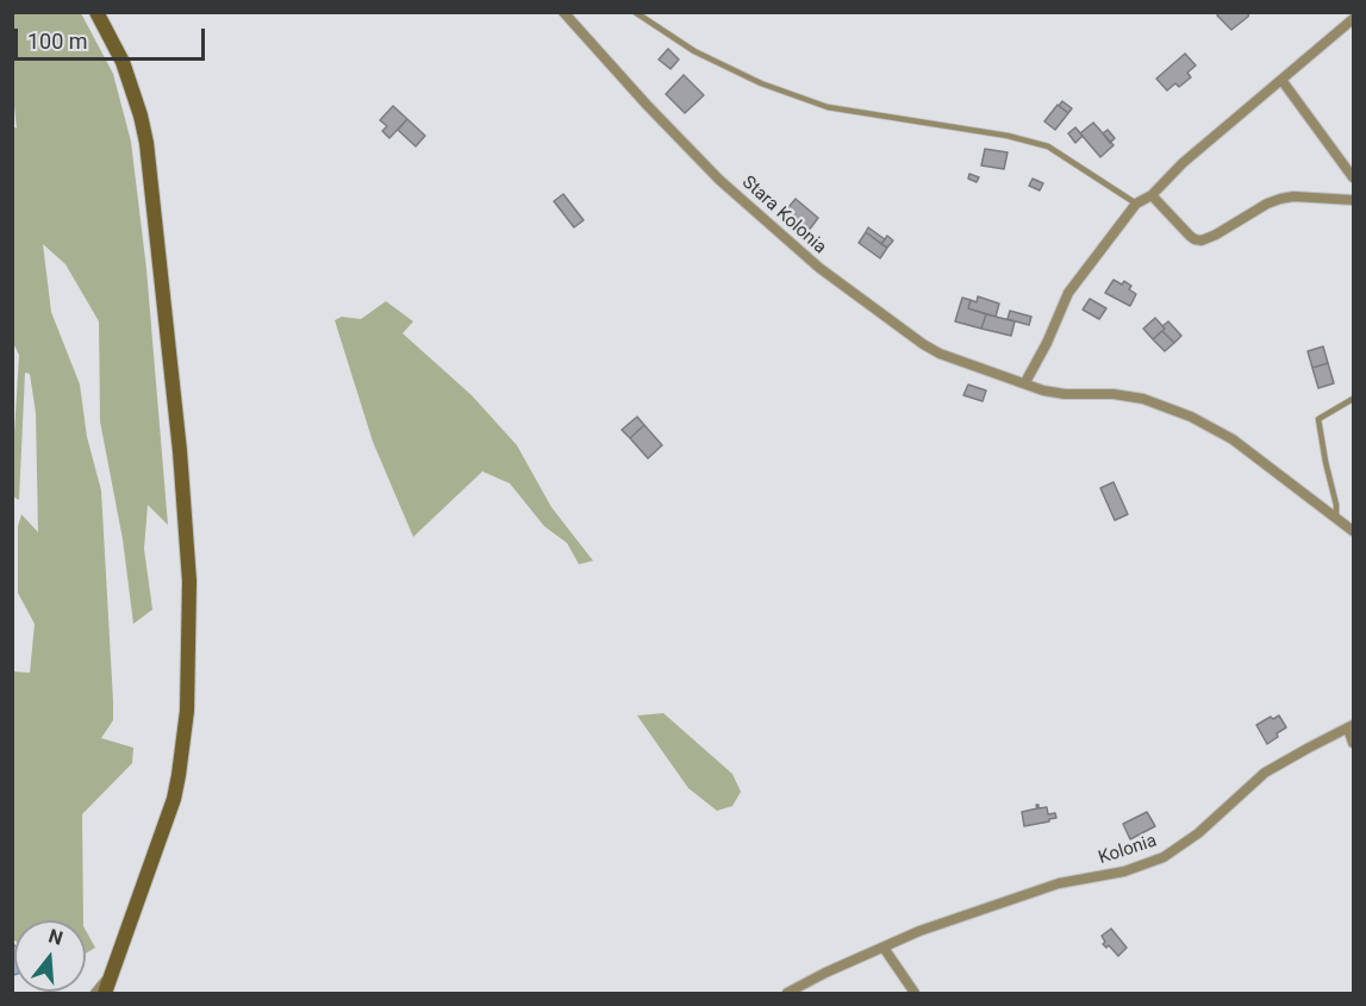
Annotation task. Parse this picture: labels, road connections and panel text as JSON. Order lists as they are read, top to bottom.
{
  "streets": {
    "street": ["Stara Kolonia", "Kolonia"]
  },
  "scale_bar": "100 m",
  "north": "top"
}
